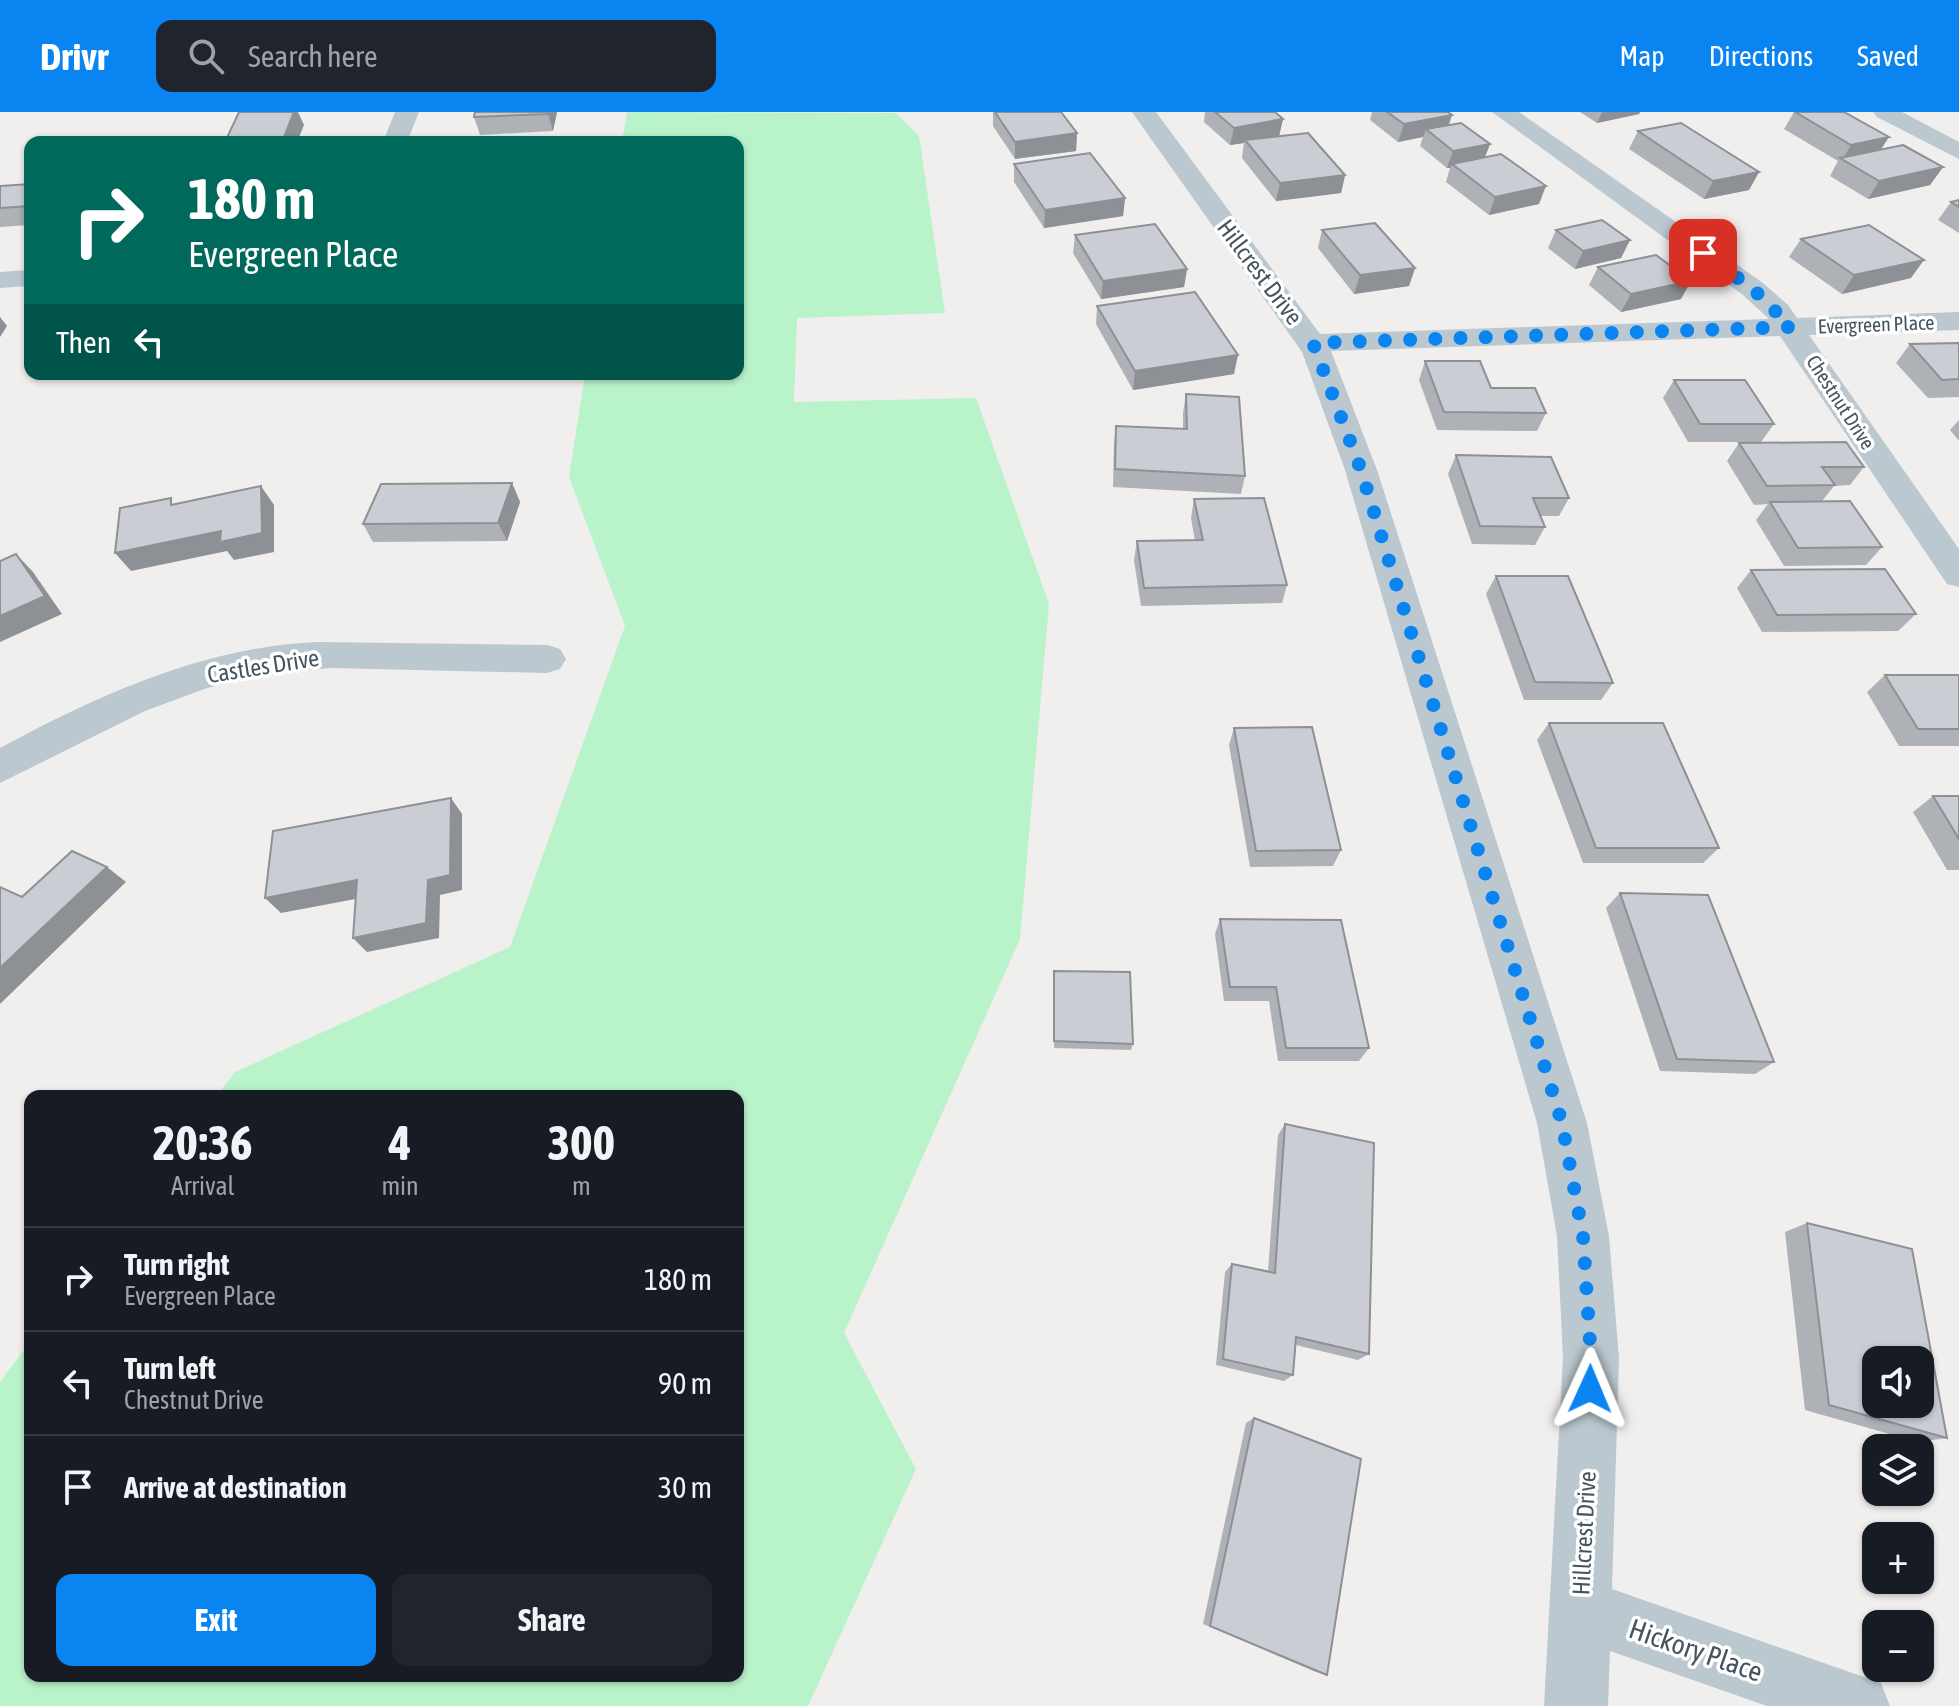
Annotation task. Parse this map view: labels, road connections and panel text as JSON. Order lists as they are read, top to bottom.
{
  "streets": {
    "street": [
      "Hillcrest Drive",
      "Evergreen Place",
      "Chestnut Drive",
      "Castles Drive",
      "Hickory Place"
    ]
  },
  "crossings": [
    ["Hillcrest Drive", "Evergreen Place"],
    ["Hillcrest Drive", "Hickory Place"],
    ["Evergreen Place", "Chestnut Drive"]
  ],
  "page": {
    "header": "Drivr",
    "search": "Search here",
    "nav": ["Map", "Directions", "Saved"],
    "turn": ["180 m", "Evergreen Place"],
    "then": "Then",
    "eta": [
      "20:36",
      "Arrival",
      "4",
      "min",
      "300",
      "m"
    ],
    "list": [
      {
        "name": "Turn right",
        "note": "Evergreen Place",
        "value": "180 m"
      },
      {
        "name": "Turn left",
        "note": "Chestnut Drive",
        "value": "90 m"
      },
      {
        "name": "Arrive at destination",
        "value": "30 m"
      }
    ],
    "map_buttons": ["+", "−"],
    "buttons": ["Exit", "Share"]
  }
}
